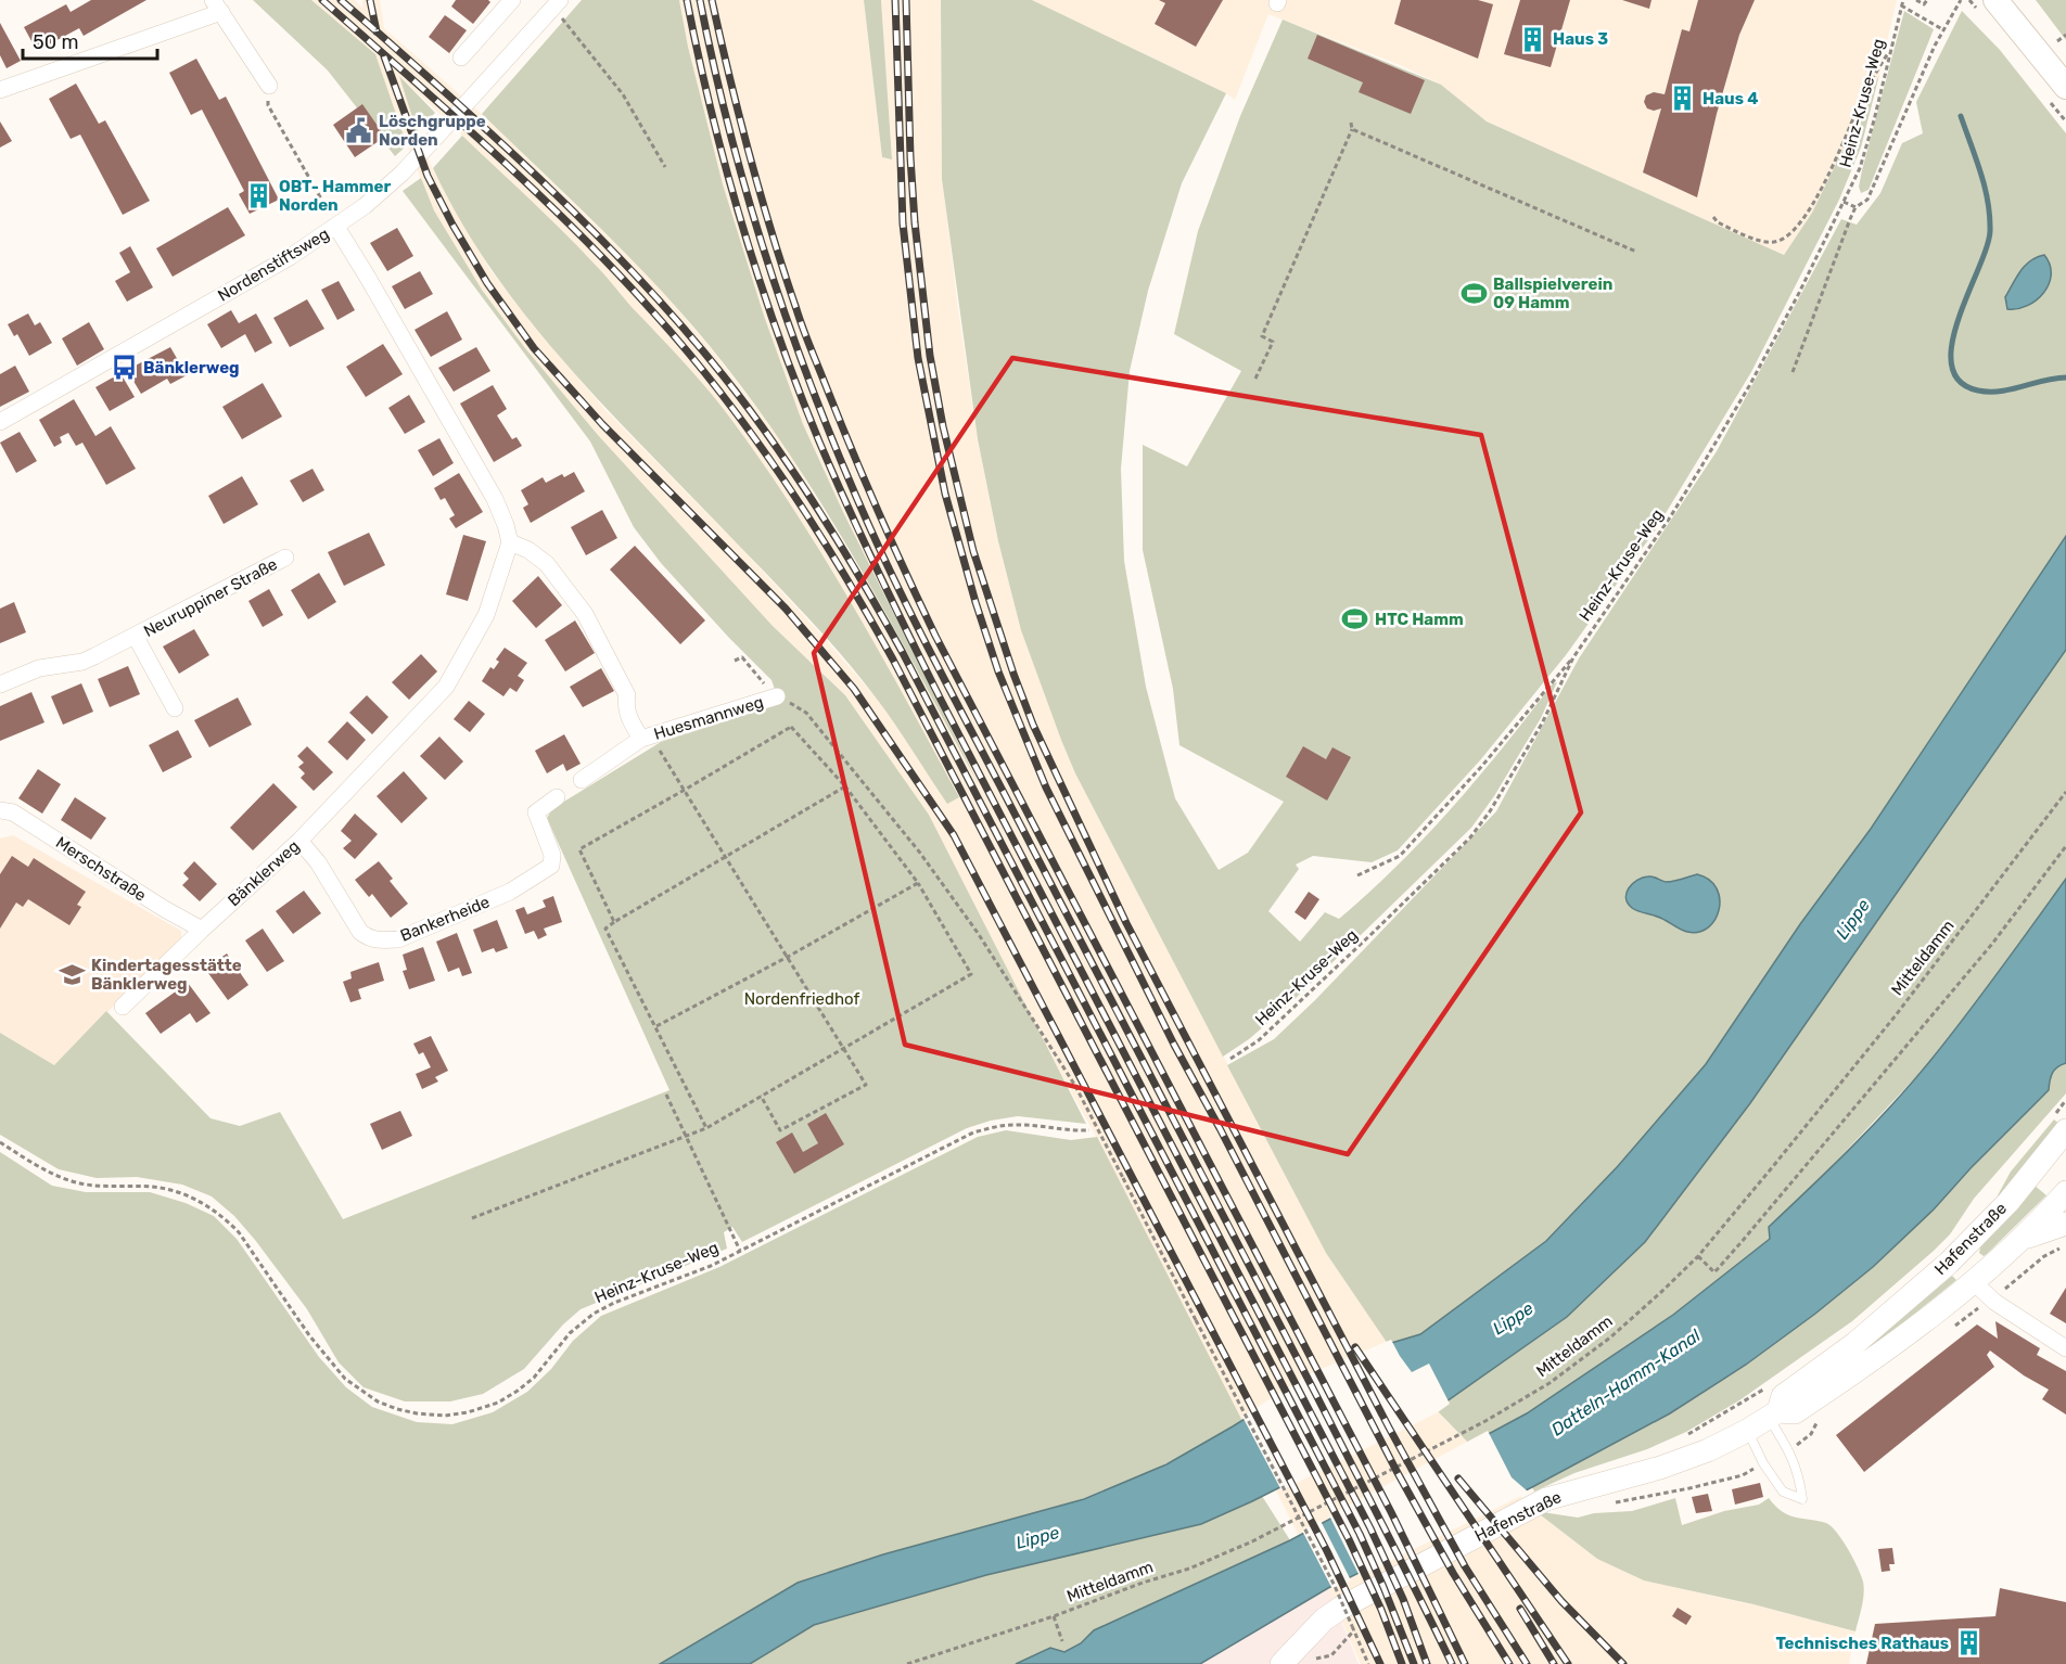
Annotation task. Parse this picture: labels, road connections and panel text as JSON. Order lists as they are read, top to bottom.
{
  "streets": {
    "main road": ["Hafenstraße"],
    "street": [
      "Nordenstiftsweg",
      "Neuruppiner Straße",
      "Huesmannweg",
      "Merschstraße",
      "Bänklerweg",
      "Bankerheide"
    ],
    "path": ["Heinz-Kruse-Weg", "Mitteldamm"]
  },
  "crossings": [
    ["Huesmannweg", "Bänklerweg"],
    ["Merschstraße", "Bänklerweg"],
    ["Bänklerweg", "Bankerheide"]
  ],
  "water": ["Lippe", "Datteln-Hamm-Kanal"],
  "parks": ["Nordenfriedhof"],
  "places": {
    "building": [
      "Haus 3",
      "Haus 4",
      "OBT- Hammer Norden",
      "Technisches Rathaus"
    ],
    "public building": ["Löschgruppe Norden"],
    "sports": ["Ballspielverein 09 Hamm", "HTC Hamm"],
    "bus stop": ["Bänklerweg"],
    "school or university": ["Kindertagesstätte Bänklerweg"]
  },
  "scale_bar": "50 m"
}
